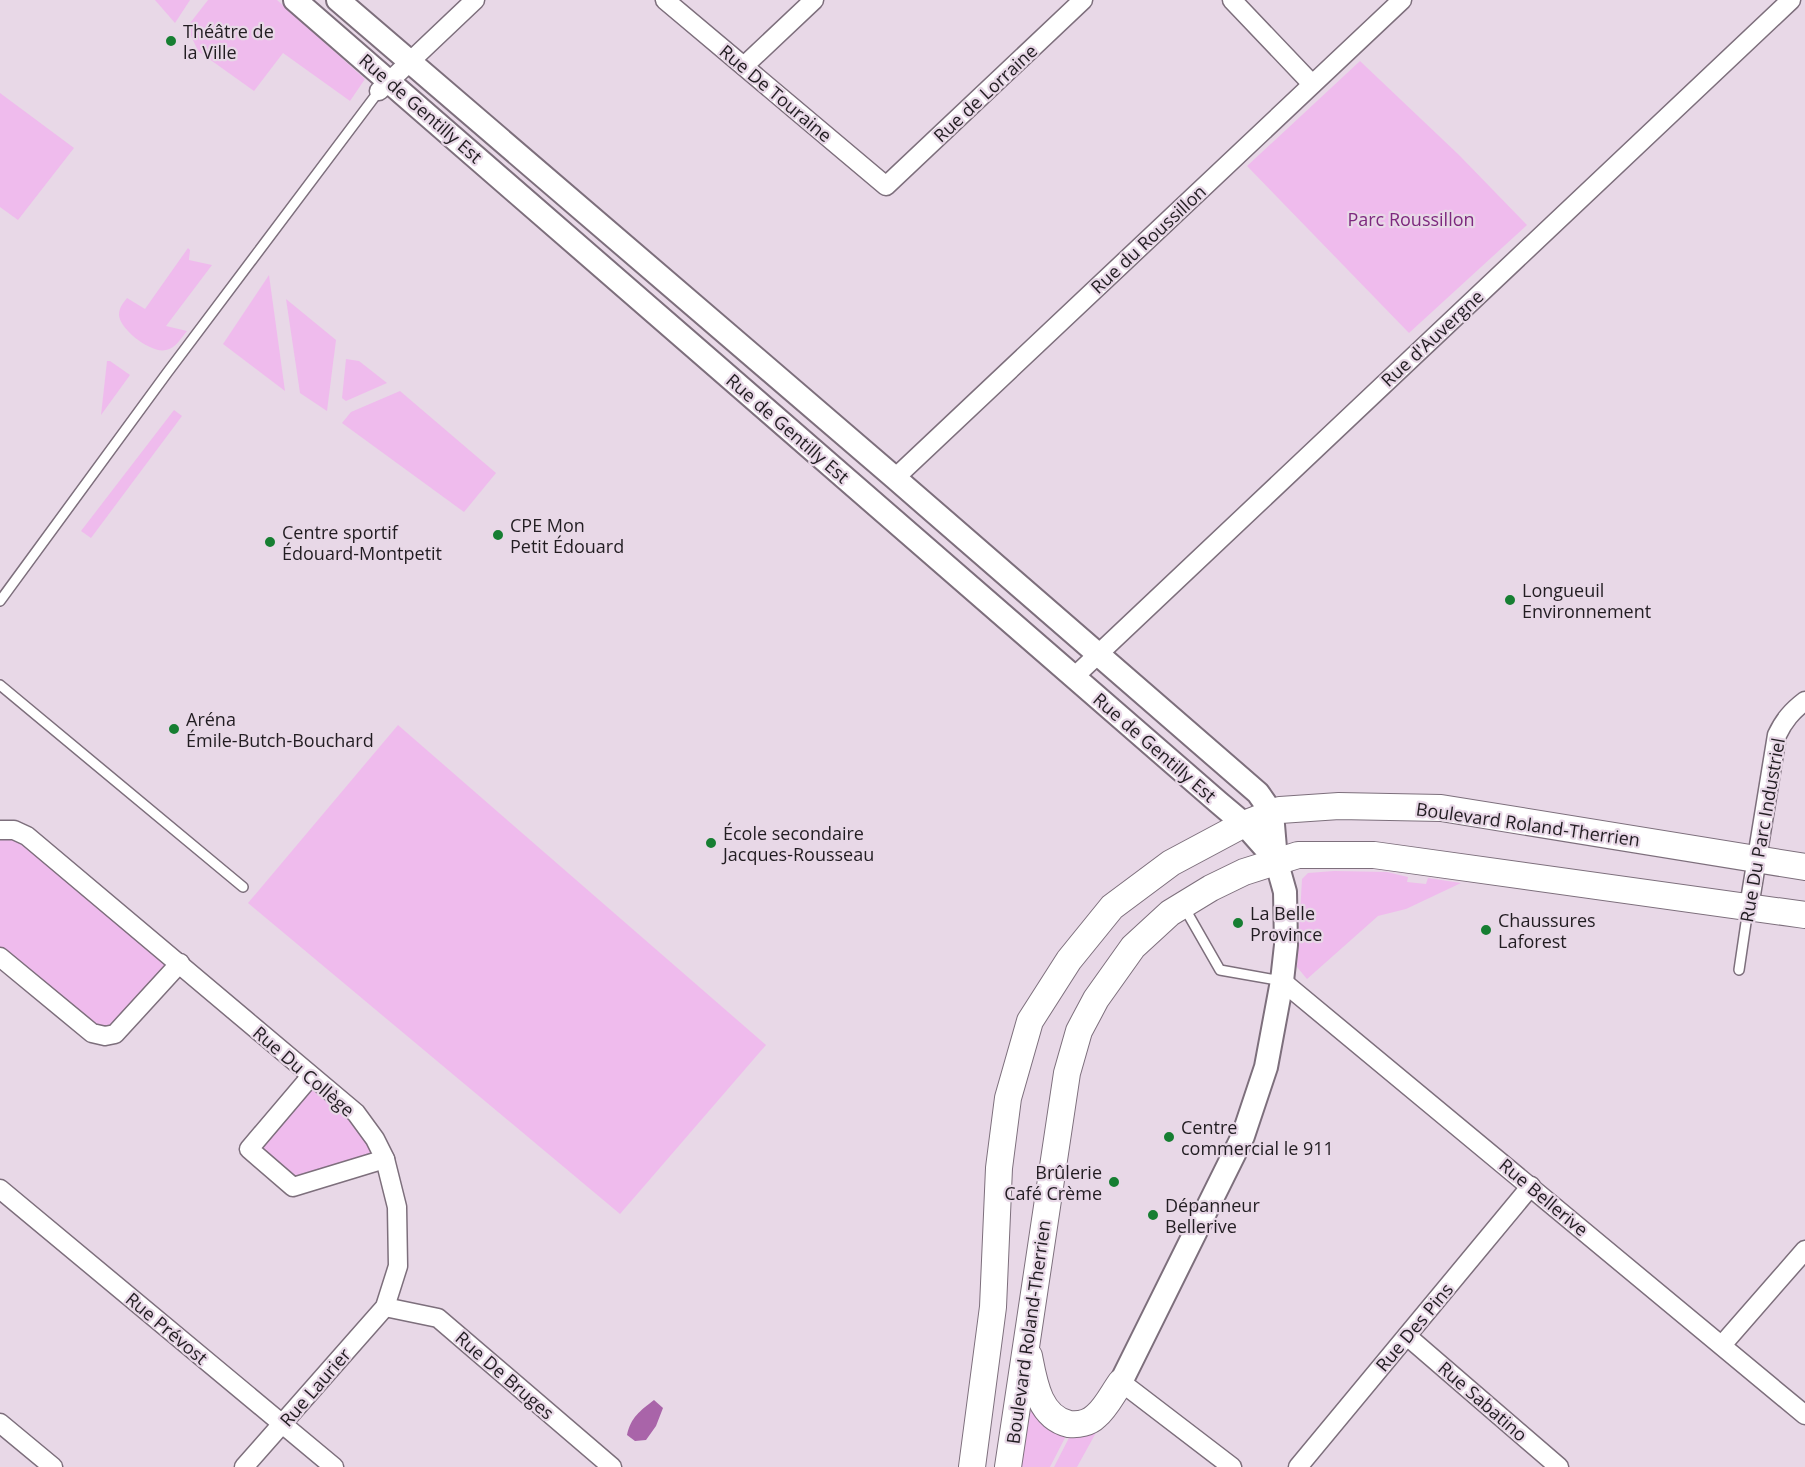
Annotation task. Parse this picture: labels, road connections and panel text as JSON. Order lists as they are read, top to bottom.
{
  "streets": {
    "main road": ["Boulevard Roland-Therrien"],
    "street": [
      "Rue De Touraine",
      "Rue de Lorraine",
      "Rue de Gentilly Est",
      "Rue du Roussillon",
      "Rue d'Auvergne",
      "Rue Du Parc Industriel",
      "Rue Du Collège",
      "Rue Bellerive",
      "Rue Des Pins",
      "Rue Prévost",
      "Rue De Bruges",
      "Rue Laurier",
      "Rue Sabatino"
    ]
  },
  "crossings": [
    ["Rue De Touraine", "Rue de Lorraine"],
    ["Rue de Gentilly Est", "Rue du Roussillon"],
    ["Rue de Gentilly Est", "Rue d'Auvergne"],
    ["Rue de Gentilly Est", "Boulevard Roland-Therrien"],
    ["Rue de Gentilly Est", "Rue Bellerive"],
    ["Boulevard Roland-Therrien", "Rue Du Parc Industriel"],
    ["Rue Du Collège", "Rue De Bruges"],
    ["Rue Du Collège", "Rue Laurier"],
    ["Rue Bellerive", "Rue Des Pins"],
    ["Rue Des Pins", "Rue Sabatino"],
    ["Rue Prévost", "Rue Laurier"],
    ["Rue De Bruges", "Rue Laurier"]
  ],
  "parks": ["Parc Roussillon"],
  "places": [
    "Théâtre de la Ville",
    "CPE Mon Petit Édouard",
    "Centre sportif Édouard-Montpetit",
    "Longueuil Environnement",
    "Aréna Émile-Butch-Bouchard",
    "École secondaire Jacques-Rousseau",
    "La Belle Province",
    "Chaussures Laforest",
    "Centre commercial le 911",
    "Brûlerie Café Crème",
    "Dépanneur Bellerive"
  ]
}
